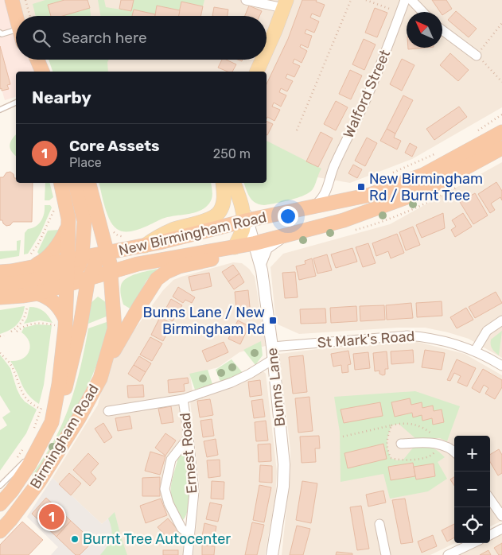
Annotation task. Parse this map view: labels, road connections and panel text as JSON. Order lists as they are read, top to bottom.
{
  "streets": {
    "highway": ["New Birmingham Road", "Birmingham Road"],
    "street": [
      "Walford Street",
      "St Mark's Road",
      "Bunns Lane",
      "Ernest Road"
    ]
  },
  "crossings": [
    ["Walford Street", "New Birmingham Road"],
    ["New Birmingham Road", "Bunns Lane"],
    ["New Birmingham Road", "Birmingham Road"],
    ["St Mark's Road", "Bunns Lane"],
    ["Bunns Lane", "Ernest Road"]
  ],
  "places": {
    "transit": ["New Birmingham Rd / Burnt Tree", "Bunns Lane / New Birmingham Rd"],
    "other": ["Burnt Tree Autocenter"]
  },
  "north": "top left",
  "page": {
    "search": "Search here",
    "heading": "Nearby",
    "list": [
      {
        "mark": "1",
        "name": "Core Assets",
        "note": "Place",
        "value": "250 m"
      }
    ],
    "map_buttons": ["+", "−"],
    "pins": "1"
  }
}
